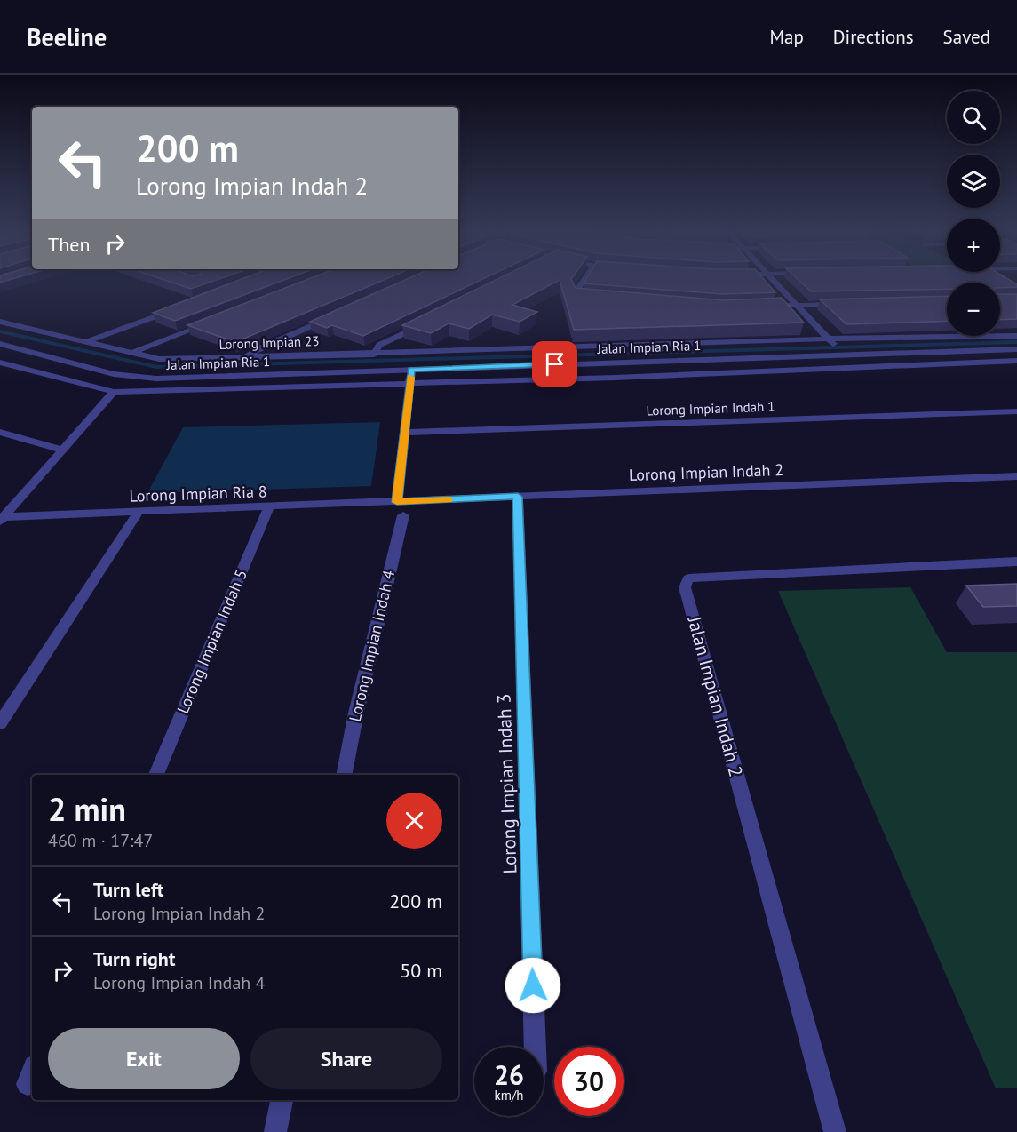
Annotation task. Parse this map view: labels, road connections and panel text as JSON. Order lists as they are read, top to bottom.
{
  "streets": {
    "street": [
      "Lorong Impian 23",
      "Jalan Impian Ria 1",
      "Lorong Impian Indah 1",
      "Lorong Impian Indah 2",
      "Lorong Impian Ria 8",
      "Lorong Impian Indah 5",
      "Lorong Impian Indah 4",
      "Jalan Impian Indah 2",
      "Lorong Impian Indah 3"
    ]
  },
  "crossings": [
    ["Lorong Impian 23", "Jalan Impian Ria 1"],
    ["Lorong Impian Indah 2", "Lorong Impian Ria 8"],
    ["Lorong Impian Indah 2", "Lorong Impian Indah 3"],
    ["Lorong Impian Ria 8", "Lorong Impian Indah 5"]
  ],
  "page": {
    "header": "Beeline",
    "nav": ["Map", "Directions", "Saved"],
    "map_buttons": ["+", "−"],
    "turn": ["200 m", "Lorong Impian Indah 2"],
    "then": "Then",
    "heading": ["2 min", "460 m · 17:47"],
    "list": [
      {
        "name": "Turn left",
        "note": "Lorong Impian Indah 2",
        "value": "200 m"
      },
      {
        "name": "Turn right",
        "note": "Lorong Impian Indah 4",
        "value": "50 m"
      }
    ],
    "buttons": ["Exit", "Share"],
    "speed": "26 km/h",
    "limit": "30"
  }
}
